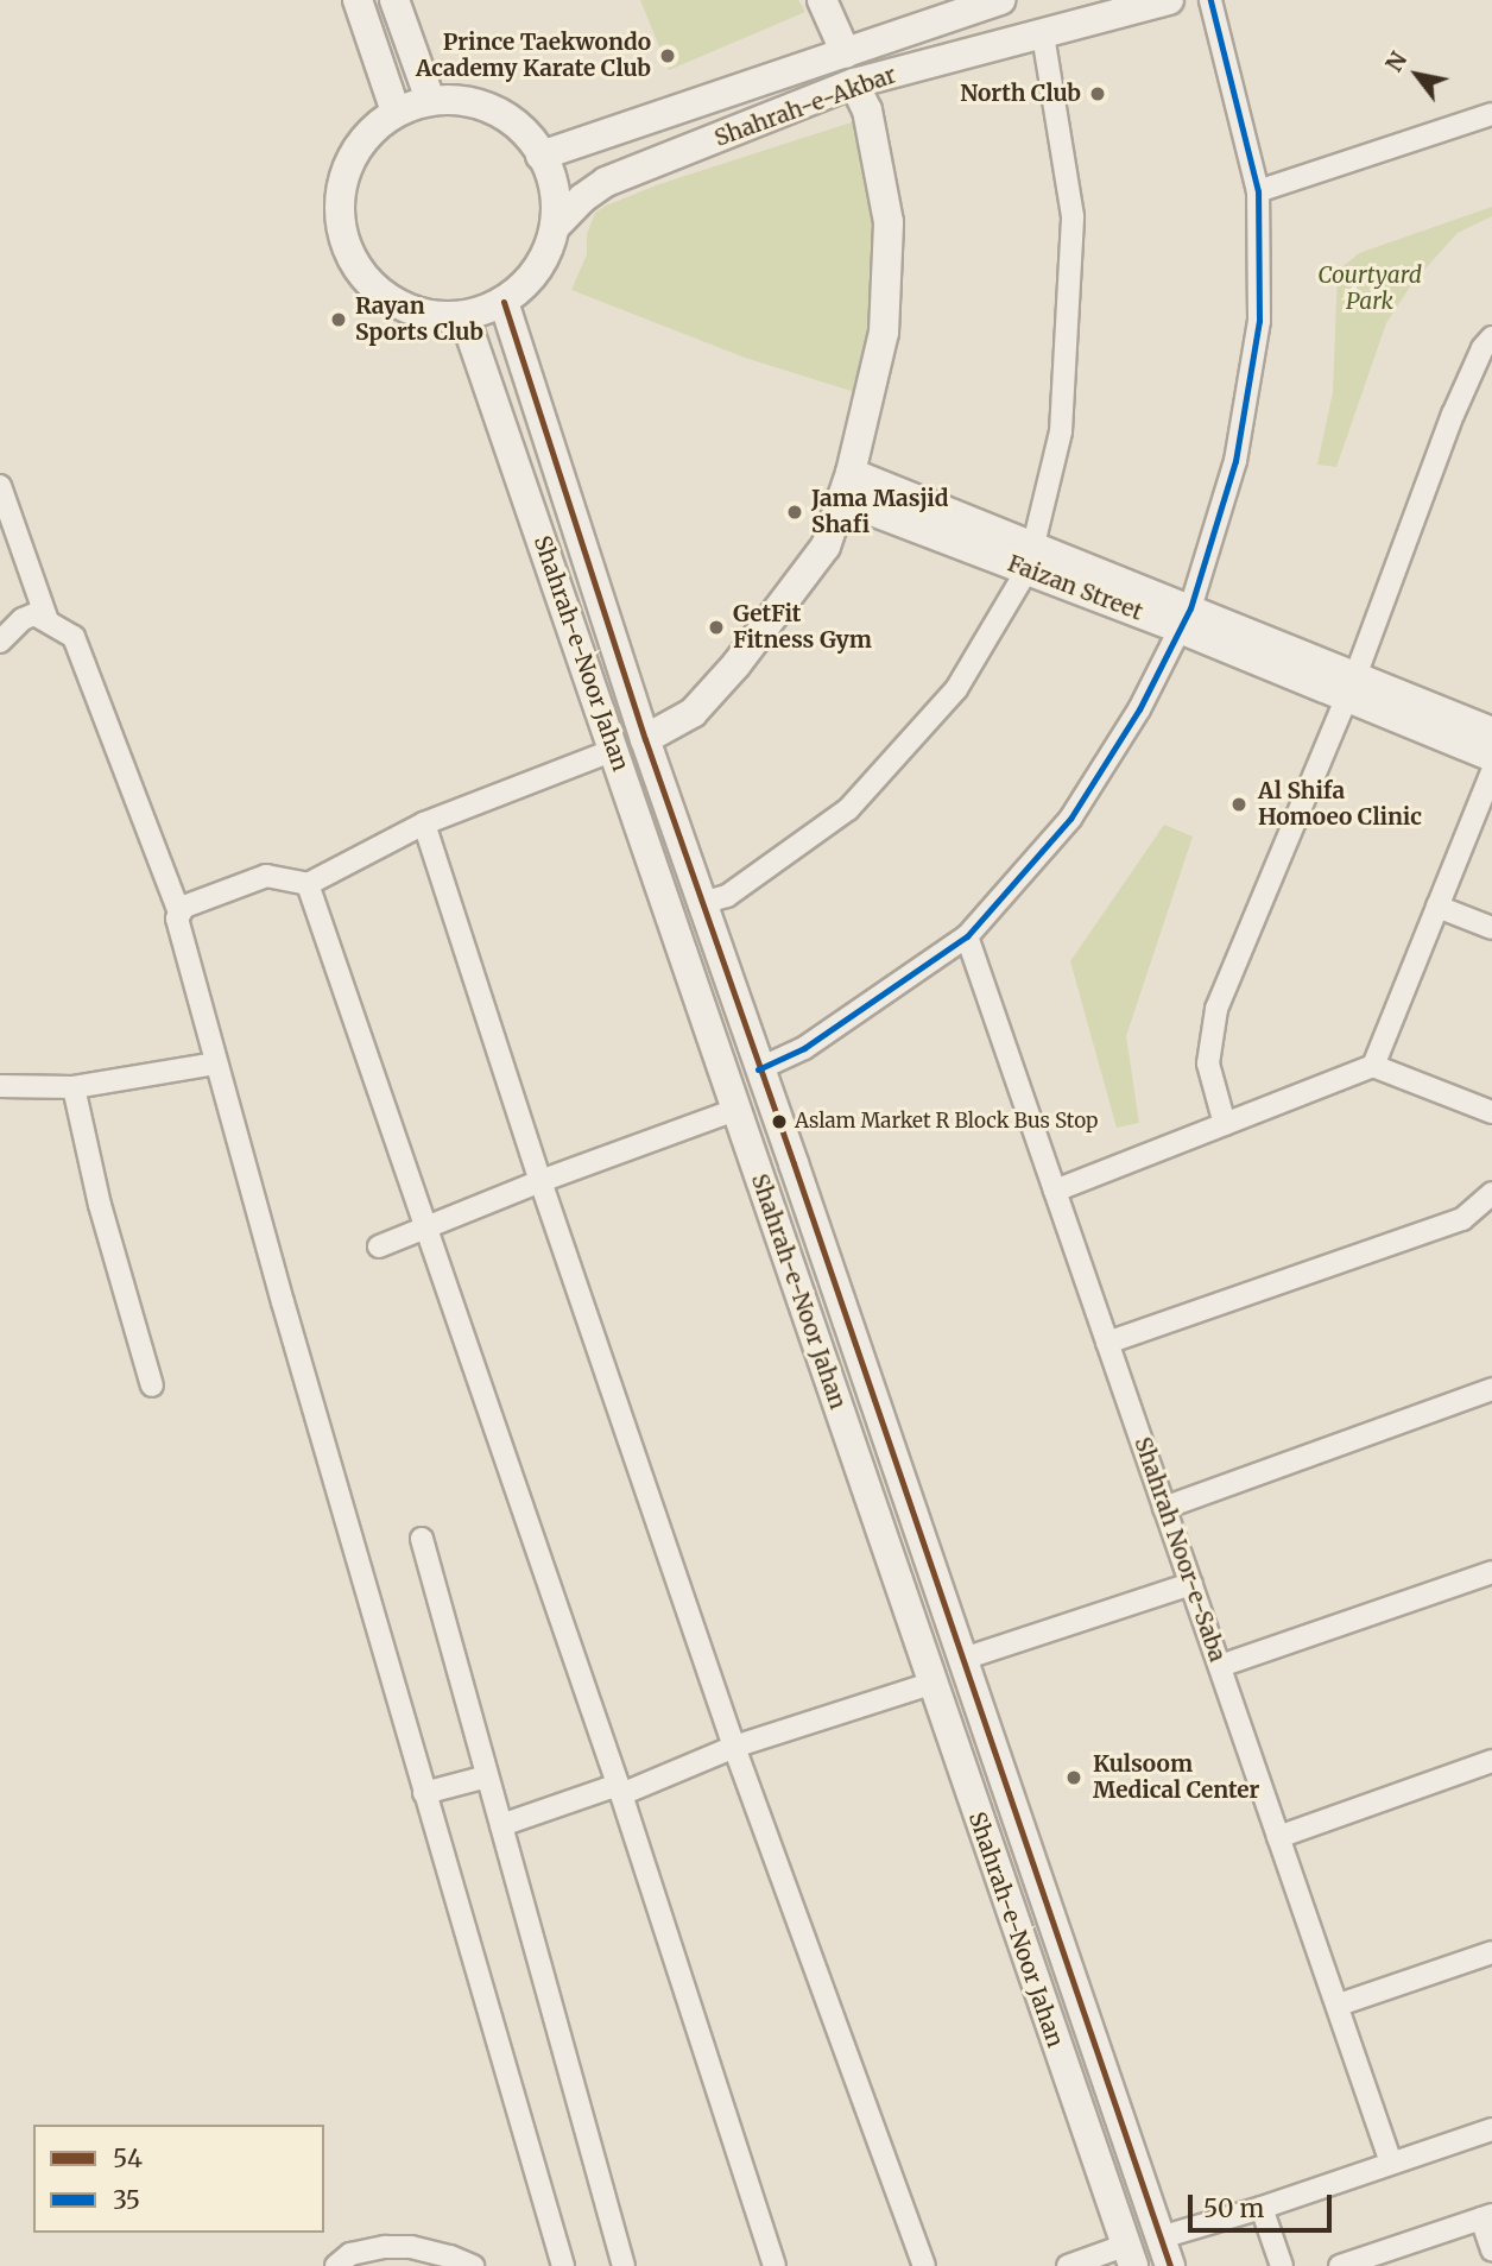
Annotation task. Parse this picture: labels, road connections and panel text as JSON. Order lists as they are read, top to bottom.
{
  "streets": {
    "main road": ["Shahrah-e-Akbar", "Faizan Street", "Shahrah-e-Noor Jahan"],
    "street": ["Shahrah Noor-e-Saba"]
  },
  "crossings": [
    ["Shahrah-e-Akbar", "Shahrah-e-Noor Jahan"]
  ],
  "parks": ["Courtyard Park"],
  "places": [
    "Prince Taekwondo Academy Karate Club",
    "North Club",
    "Rayan Sports Club",
    "Jama Masjid Shafi",
    "GetFit Fitness Gym",
    "Al Shifa Homoeo Clinic",
    "Aslam Market R Block Bus Stop",
    "Kulsoom Medical Center"
  ],
  "lines": ["transit line 35", "transit line 54"],
  "legend": ["54", "35"],
  "scale_bar": "50 m",
  "north": "top left"
}
